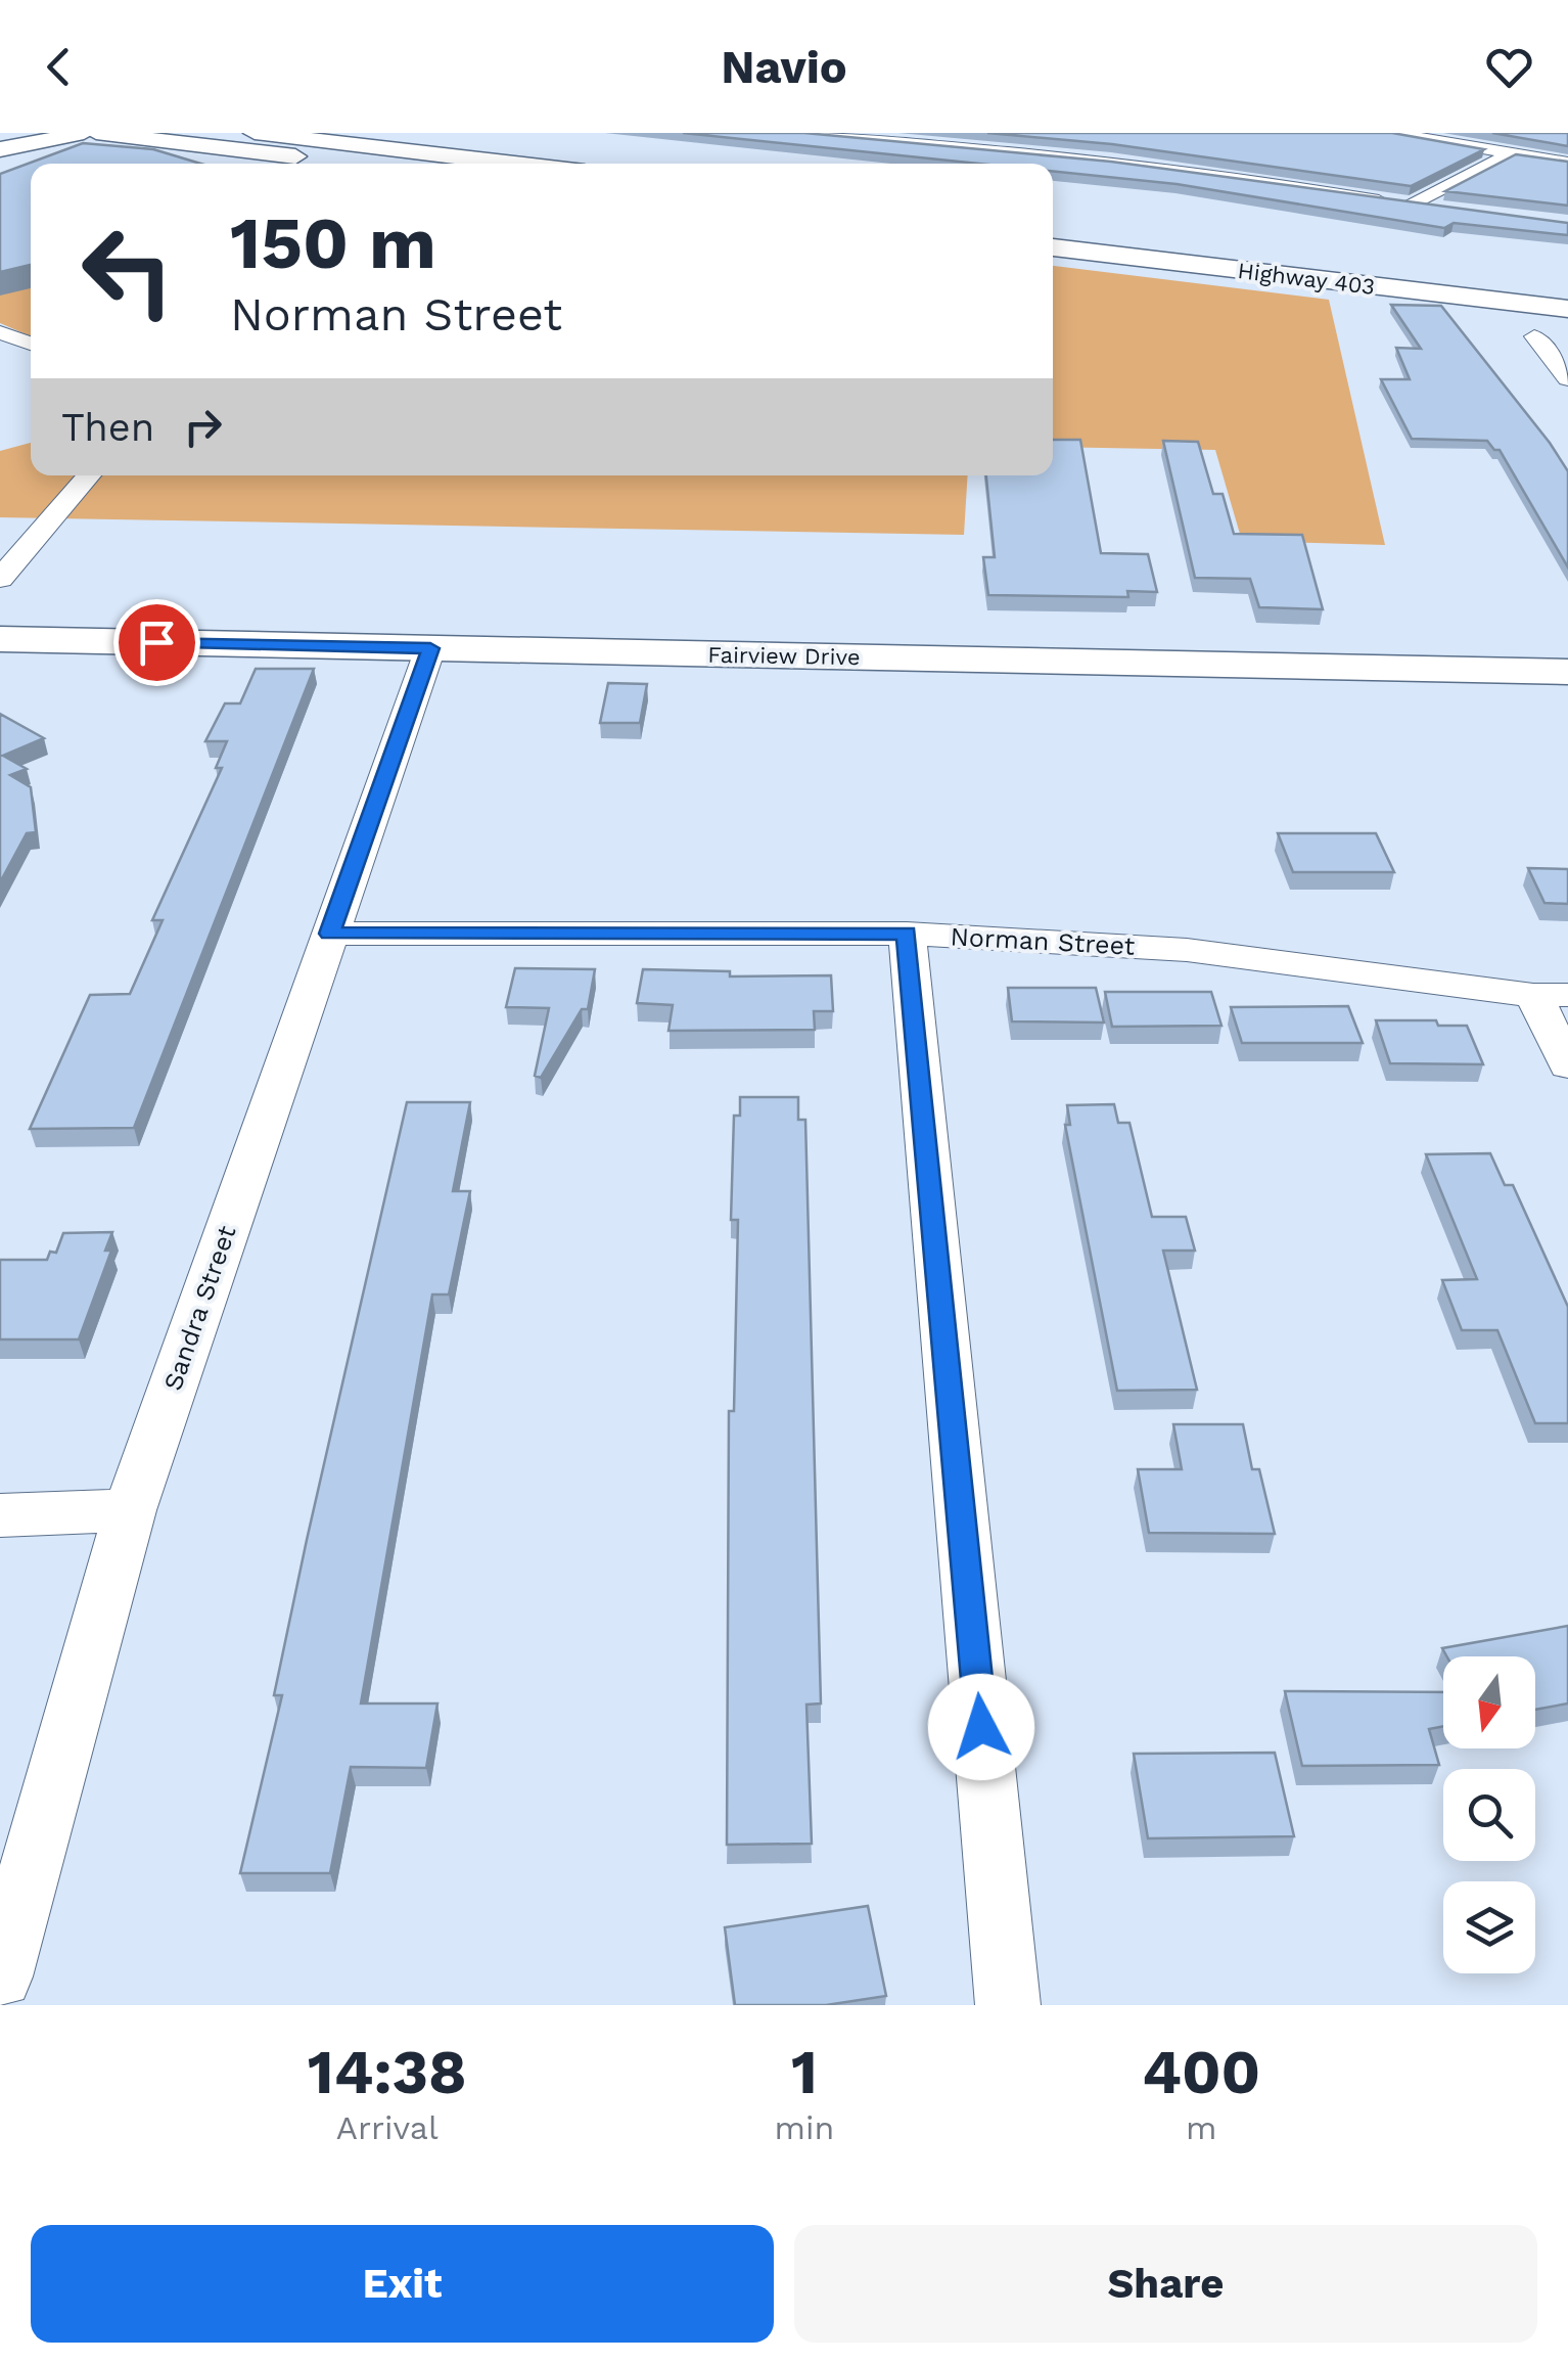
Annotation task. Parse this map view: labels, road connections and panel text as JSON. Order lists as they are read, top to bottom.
{
  "streets": {
    "main road": ["Highway 403", "Fairview Drive"],
    "street": ["Norman Street", "Sandra Street"]
  },
  "crossings": [
    ["Fairview Drive", "Sandra Street"],
    ["Norman Street", "Sandra Street"]
  ],
  "north": "bottom",
  "page": {
    "header": "Navio",
    "turn": ["150 m", "Norman Street"],
    "then": "Then",
    "eta": [
      "14:38",
      "Arrival",
      "1",
      "min",
      "400",
      "m"
    ],
    "buttons": ["Exit", "Share"]
  }
}
